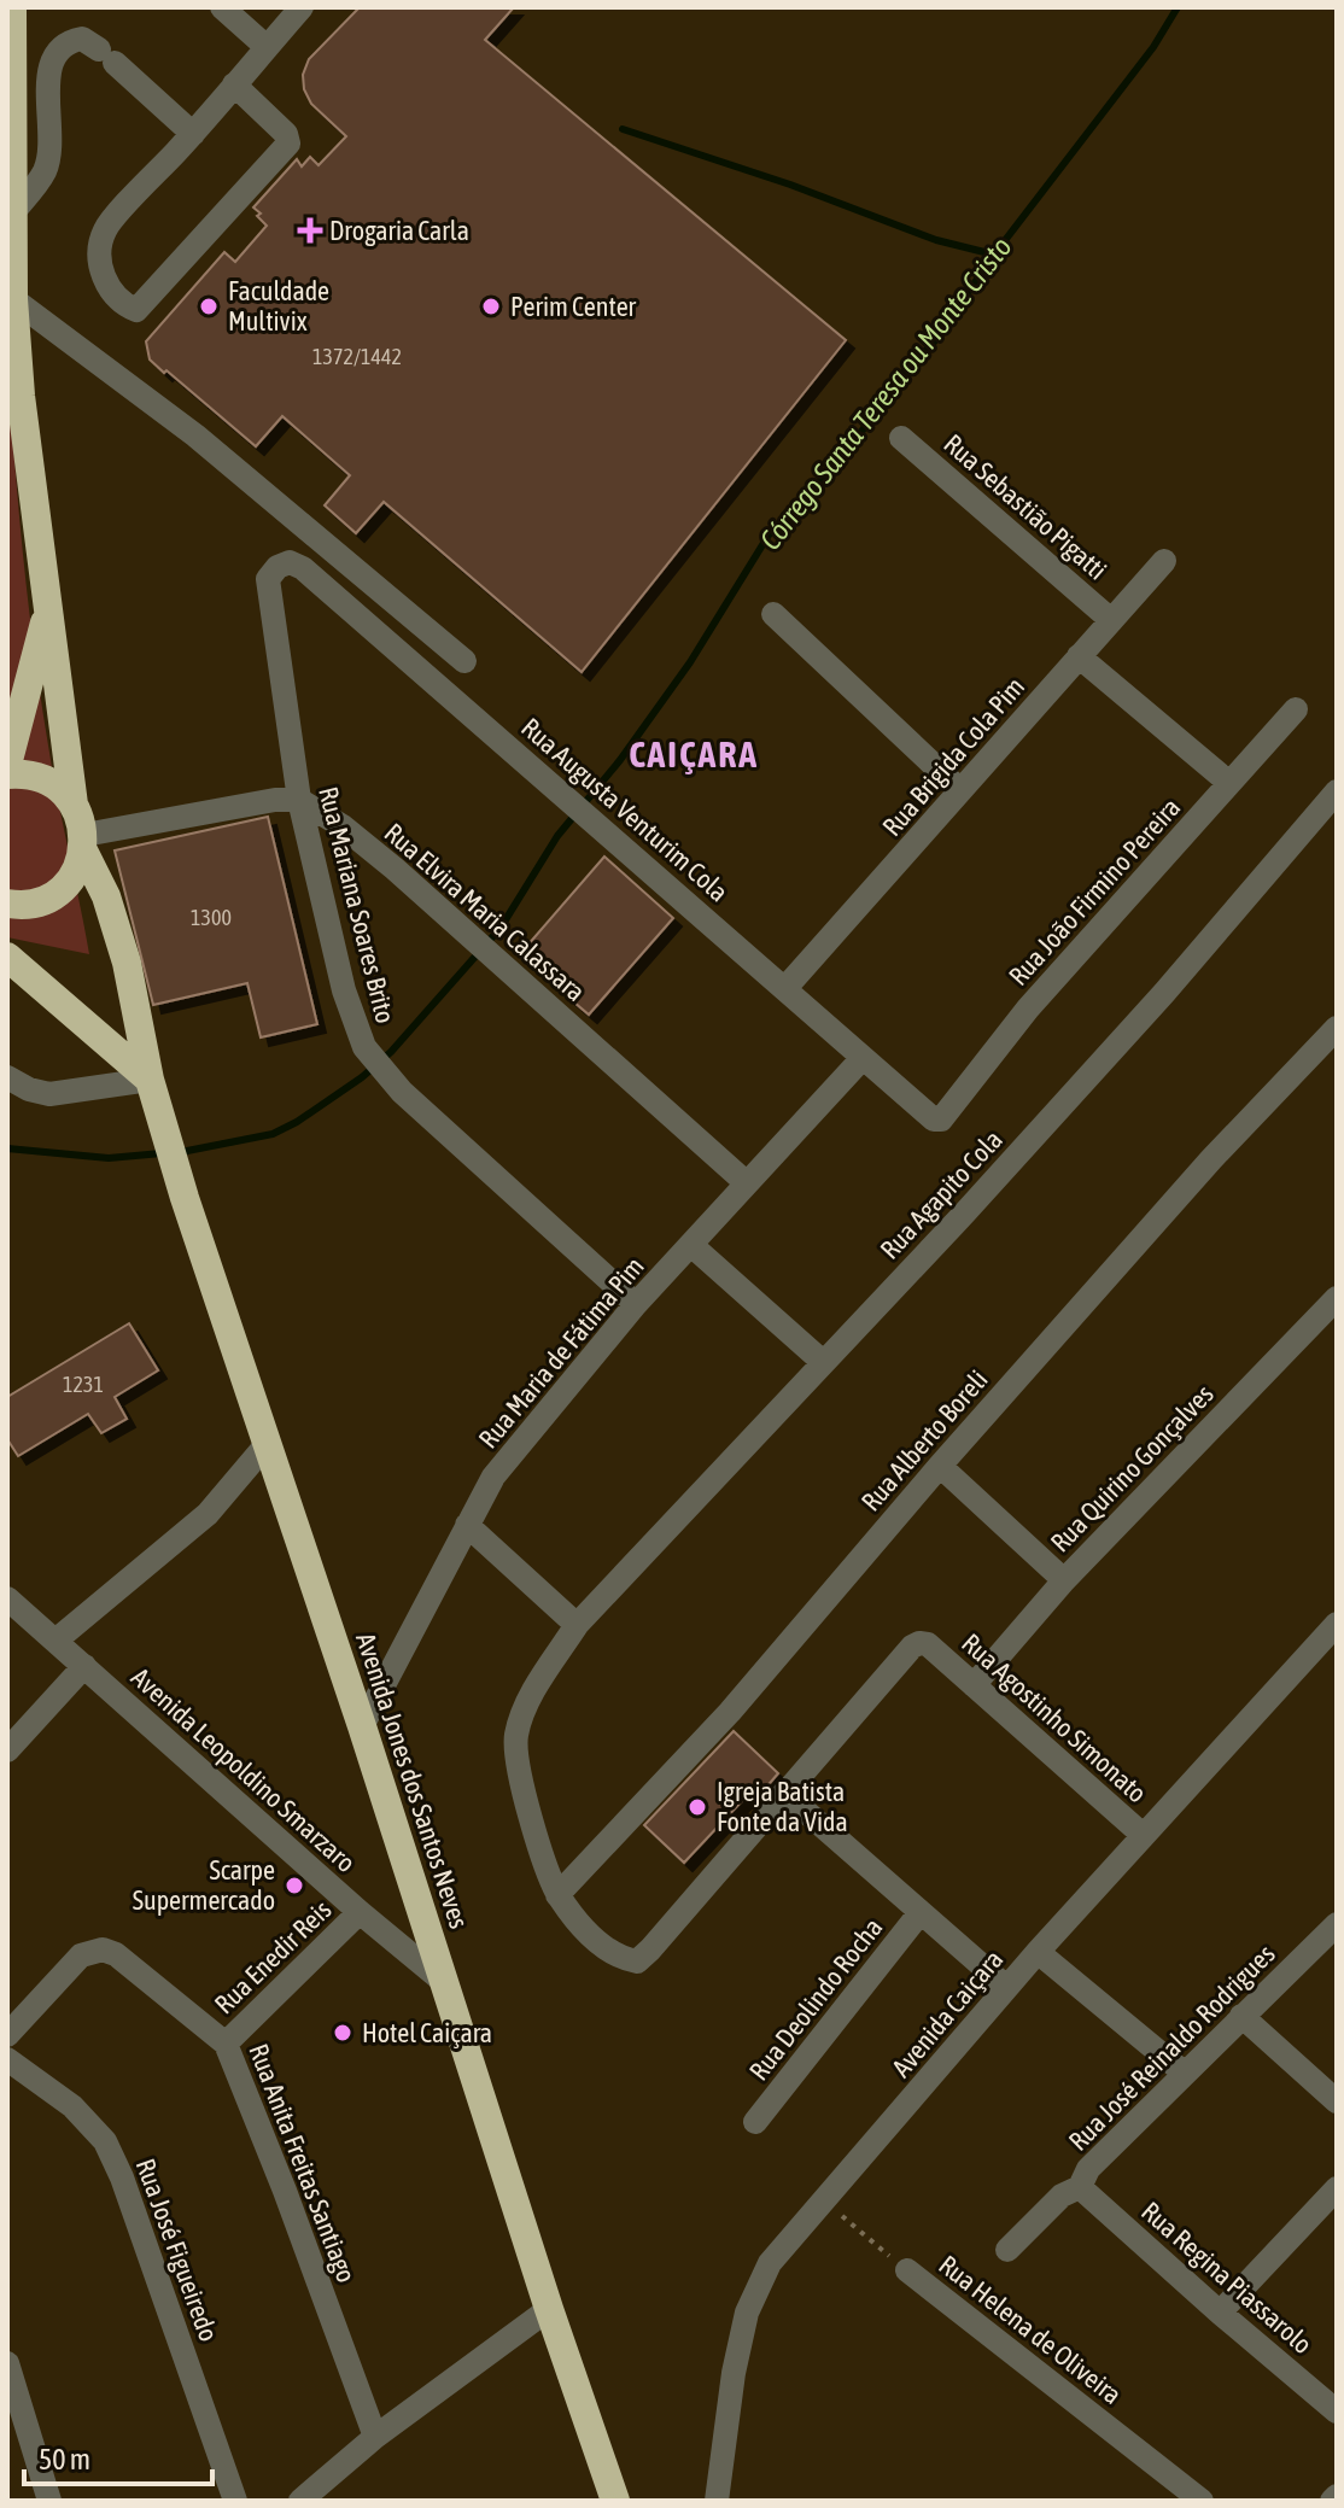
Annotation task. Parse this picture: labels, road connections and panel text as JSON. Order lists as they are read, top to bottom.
{
  "streets": {
    "highway": ["Avenida Jones dos Santos Neves"],
    "street": [
      "Rua Sebastião Pigatti",
      "Rua Brigida Cola Pim",
      "Rua Augusta Venturim Cola",
      "Rua João Firmino Pereira",
      "Rua Mariana Soares Brito",
      "Rua Elvira Maria Calassara",
      "Rua Agapito Cola",
      "Rua Maria de Fátima Pim",
      "Rua Alberto Boreli",
      "Rua Quirino Gonçalves",
      "Rua Agostinho Simonato",
      "Avenida Leopoldino Smarzaro",
      "Rua Enedir Reis",
      "Rua Deolindo Rocha",
      "Avenida Caiçara",
      "Rua José Reinaldo Rodrigues",
      "Rua Anita Freitas Santiago",
      "Rua José Figueiredo",
      "Rua Regina Piassarolo",
      "Rua Helena de Oliveira"
    ]
  },
  "crossings": [
    ["Rua Sebastião Pigatti", "Rua Brigida Cola Pim"],
    ["Rua Brigida Cola Pim", "Rua Augusta Venturim Cola"],
    ["Rua Augusta Venturim Cola", "Rua João Firmino Pereira"],
    ["Rua Augusta Venturim Cola", "Rua Mariana Soares Brito"],
    ["Rua Augusta Venturim Cola", "Rua Maria de Fátima Pim"],
    ["Rua Mariana Soares Brito", "Rua Elvira Maria Calassara"],
    ["Rua Mariana Soares Brito", "Rua Maria de Fátima Pim"],
    ["Rua Elvira Maria Calassara", "Rua Maria de Fátima Pim"],
    ["Rua Agapito Cola", "Rua Alberto Boreli"],
    ["Rua Maria de Fátima Pim", "Avenida Jones dos Santos Neves"],
    ["Rua Quirino Gonçalves", "Rua Agostinho Simonato"],
    ["Rua Agostinho Simonato", "Avenida Caiçara"],
    ["Avenida Leopoldino Smarzaro", "Avenida Jones dos Santos Neves"],
    ["Avenida Leopoldino Smarzaro", "Rua Enedir Reis"],
    ["Rua Enedir Reis", "Rua Anita Freitas Santiago"],
    ["Avenida Caiçara", "Rua Helena de Oliveira"],
    ["Rua José Reinaldo Rodrigues", "Rua Regina Piassarolo"]
  ],
  "districts": ["CAIÇARA"],
  "water": ["Córrego Santa Teresa ou Monte Cristo"],
  "places": {
    "health": ["Drogaria Carla"],
    "other": [
      "Faculdade Multivix",
      "Perim Center",
      "Igreja Batista Fonte da Vida",
      "Scarpe Supermercado",
      "Hotel Caiçara"
    ]
  },
  "house_numbers": ["1372/1442", "1300", "1231"],
  "scale_bar": "50 m"
}
